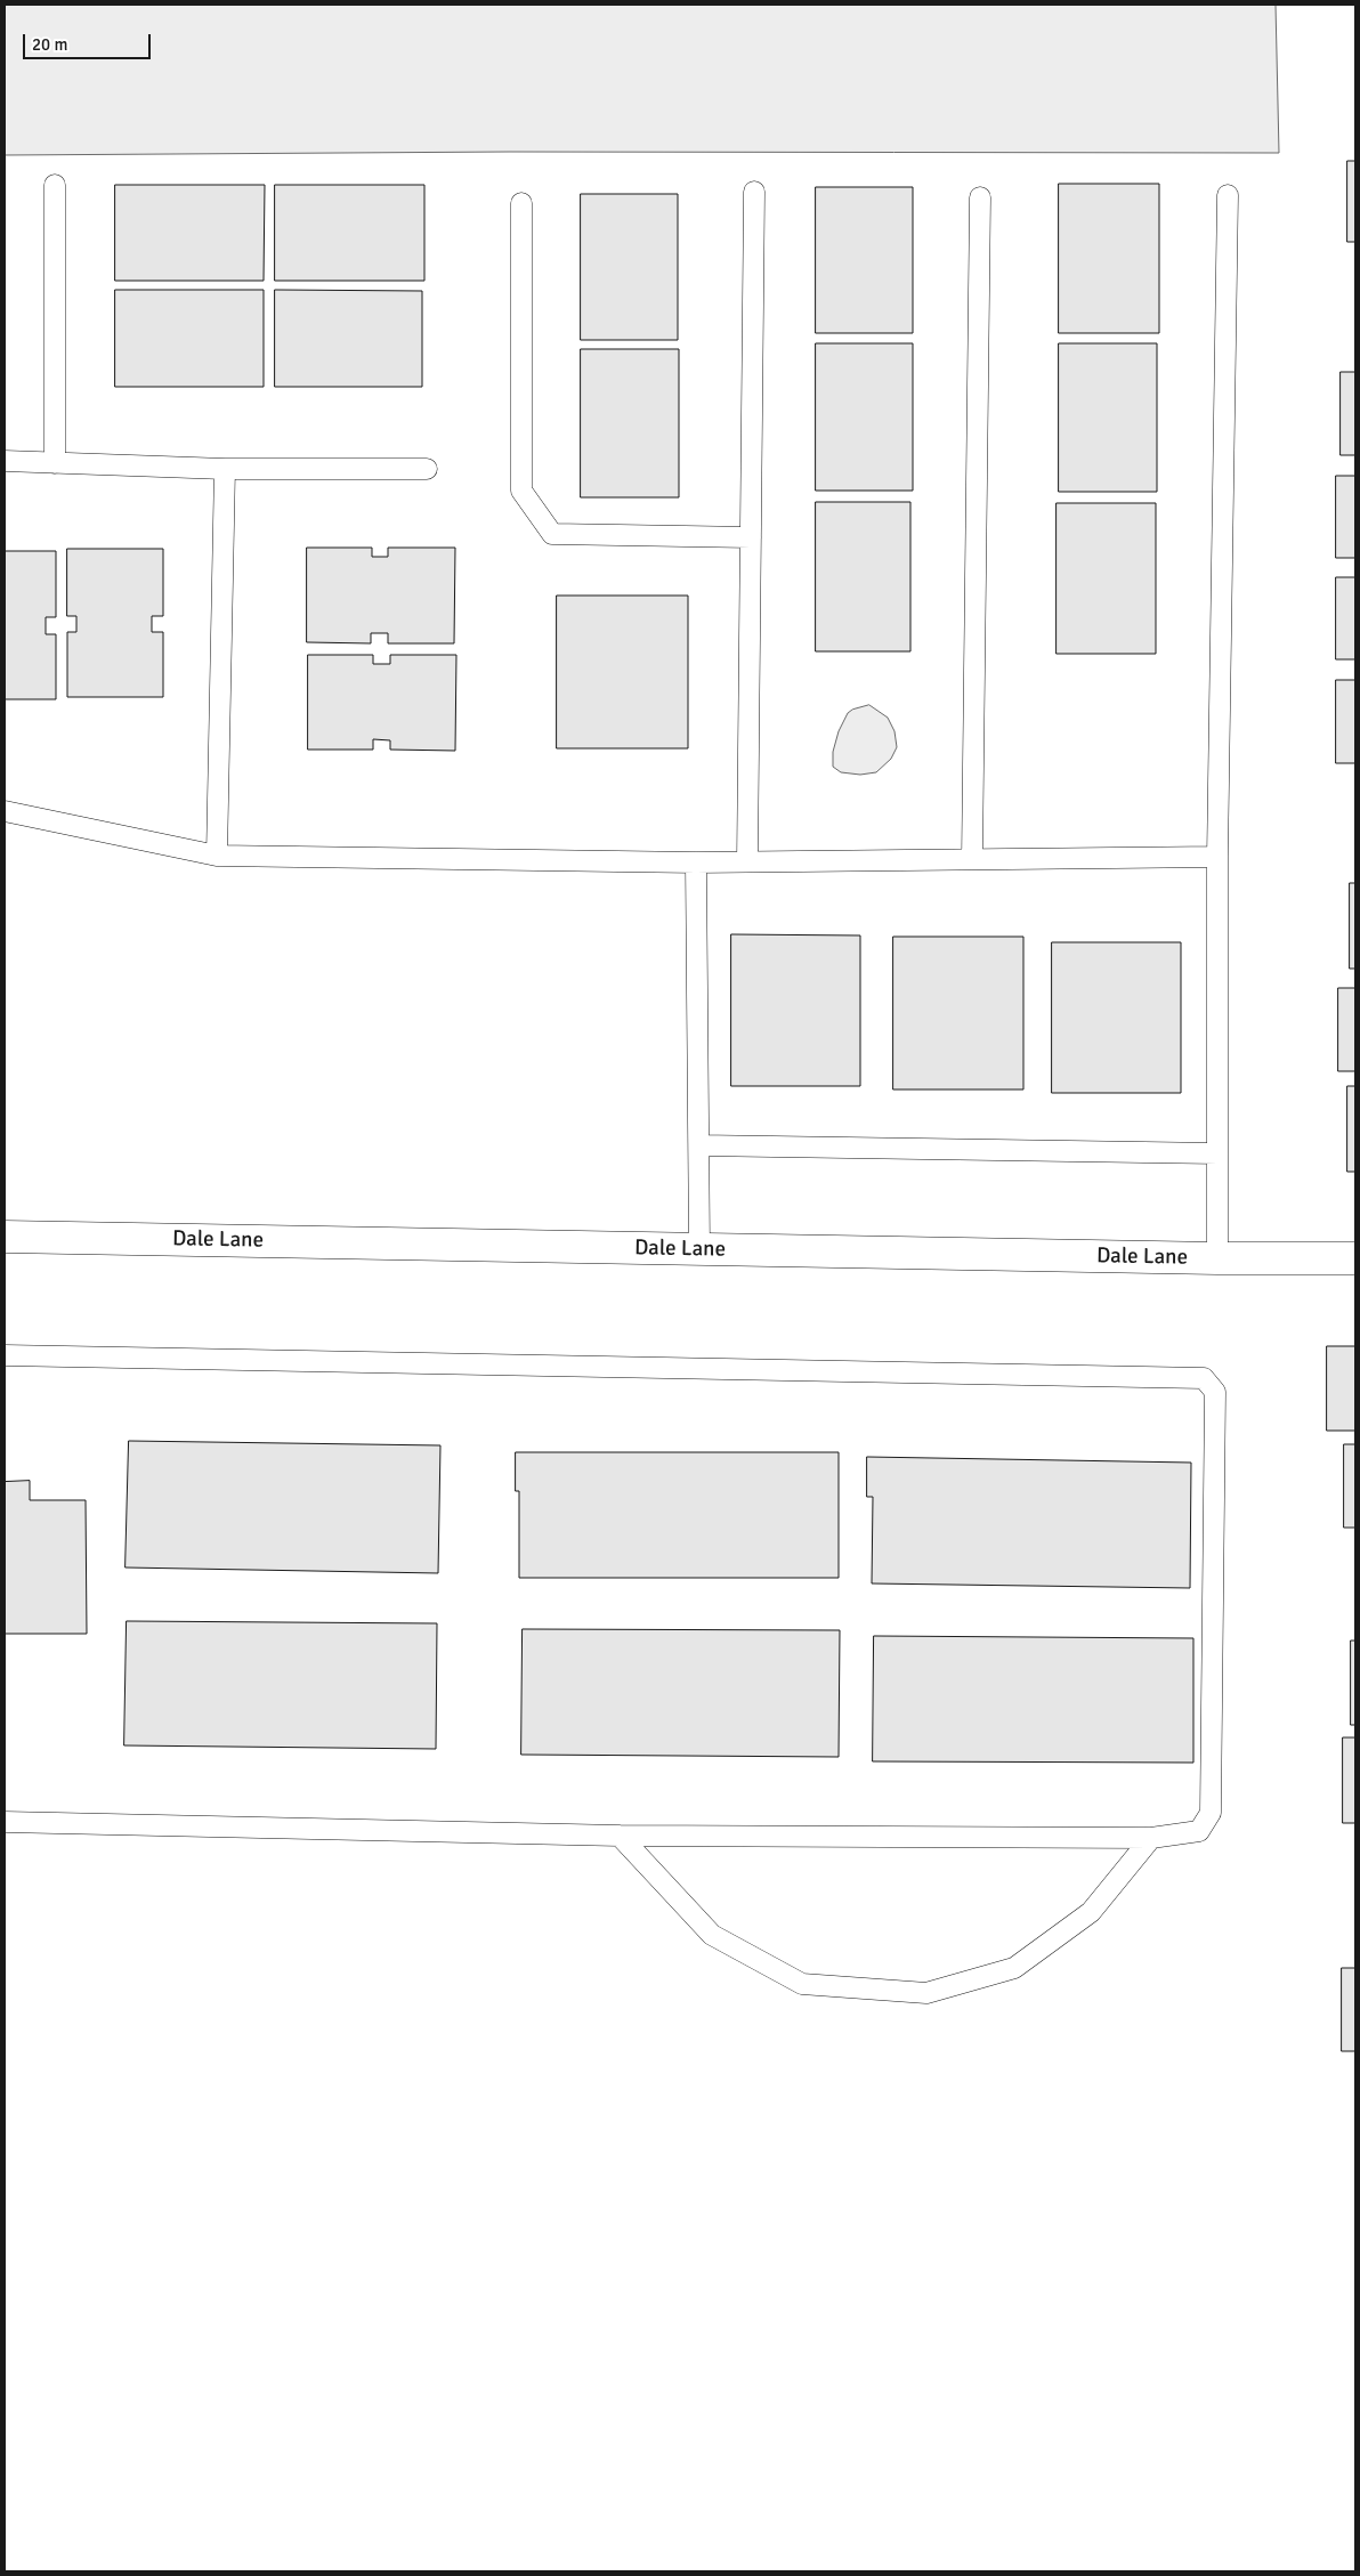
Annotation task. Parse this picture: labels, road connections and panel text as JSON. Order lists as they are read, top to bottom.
{
  "streets": {
    "street": ["Dale Lane"]
  },
  "scale_bar": "20 m"
}
